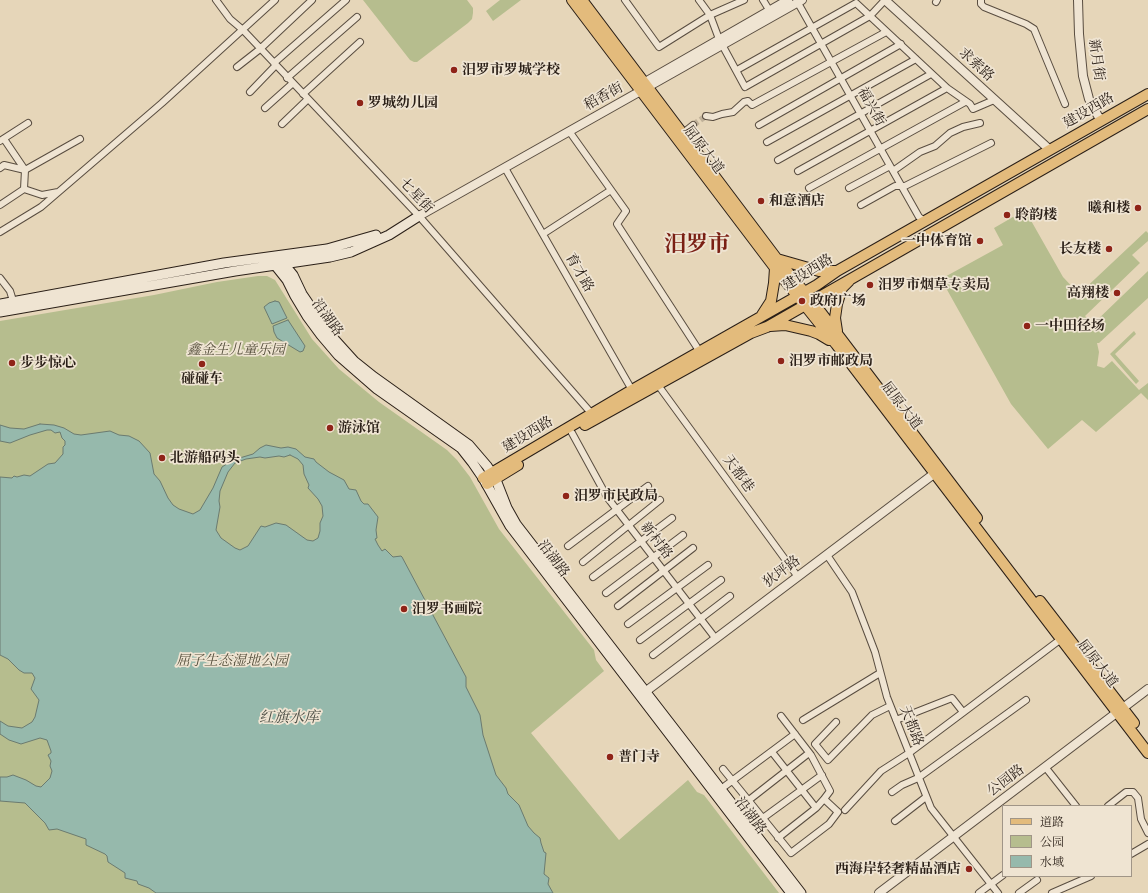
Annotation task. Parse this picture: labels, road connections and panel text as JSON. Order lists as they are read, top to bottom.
{
  "streets": {
    "main road": ["建设西路", "屈原大道", "沿湖路"],
    "street": [
      "新月街",
      "求索路",
      "稻香街",
      "福兴街",
      "七星街",
      "育才路",
      "天都巷",
      "新村路",
      "狄坪路",
      "天都路",
      "公园路"
    ]
  },
  "crossings": [
    ["新月街", "建设西路"],
    ["求索路", "建设西路"],
    ["稻香街", "福兴街"],
    ["稻香街", "屈原大道"],
    ["稻香街", "七星街"],
    ["稻香街", "育才路"],
    ["福兴街", "建设西路"],
    ["建设西路", "屈原大道"],
    ["建设西路", "七星街"],
    ["建设西路", "育才路"],
    ["建设西路", "沿湖路"],
    ["建设西路", "天都巷"],
    ["建设西路", "新村路"],
    ["屈原大道", "狄坪路"],
    ["屈原大道", "公园路"],
    ["沿湖路", "狄坪路"],
    ["天都巷", "狄坪路"],
    ["新村路", "狄坪路"],
    ["狄坪路", "天都路"],
    ["天都路", "公园路"]
  ],
  "districts": ["汨罗市"],
  "water": ["红旗水库"],
  "parks": ["鑫金生儿童乐园", "屈子生态湿地公园"],
  "places": [
    "汨罗市罗城学校",
    "罗城幼儿园",
    "和意酒店",
    "曦和楼",
    "聆韵楼",
    "一中体育馆",
    "长友楼",
    "汨罗市烟草专卖局",
    "高翔楼",
    "政府广场",
    "一中田径场",
    "汨罗市邮政局",
    "步步惊心",
    "碰碰车",
    "游泳馆",
    "北游船码头",
    "汨罗市民政局",
    "汨罗书画院",
    "普门寺",
    "西海岸轻奢精品酒店"
  ],
  "legend": ["道路", "公园", "水域"]
}
